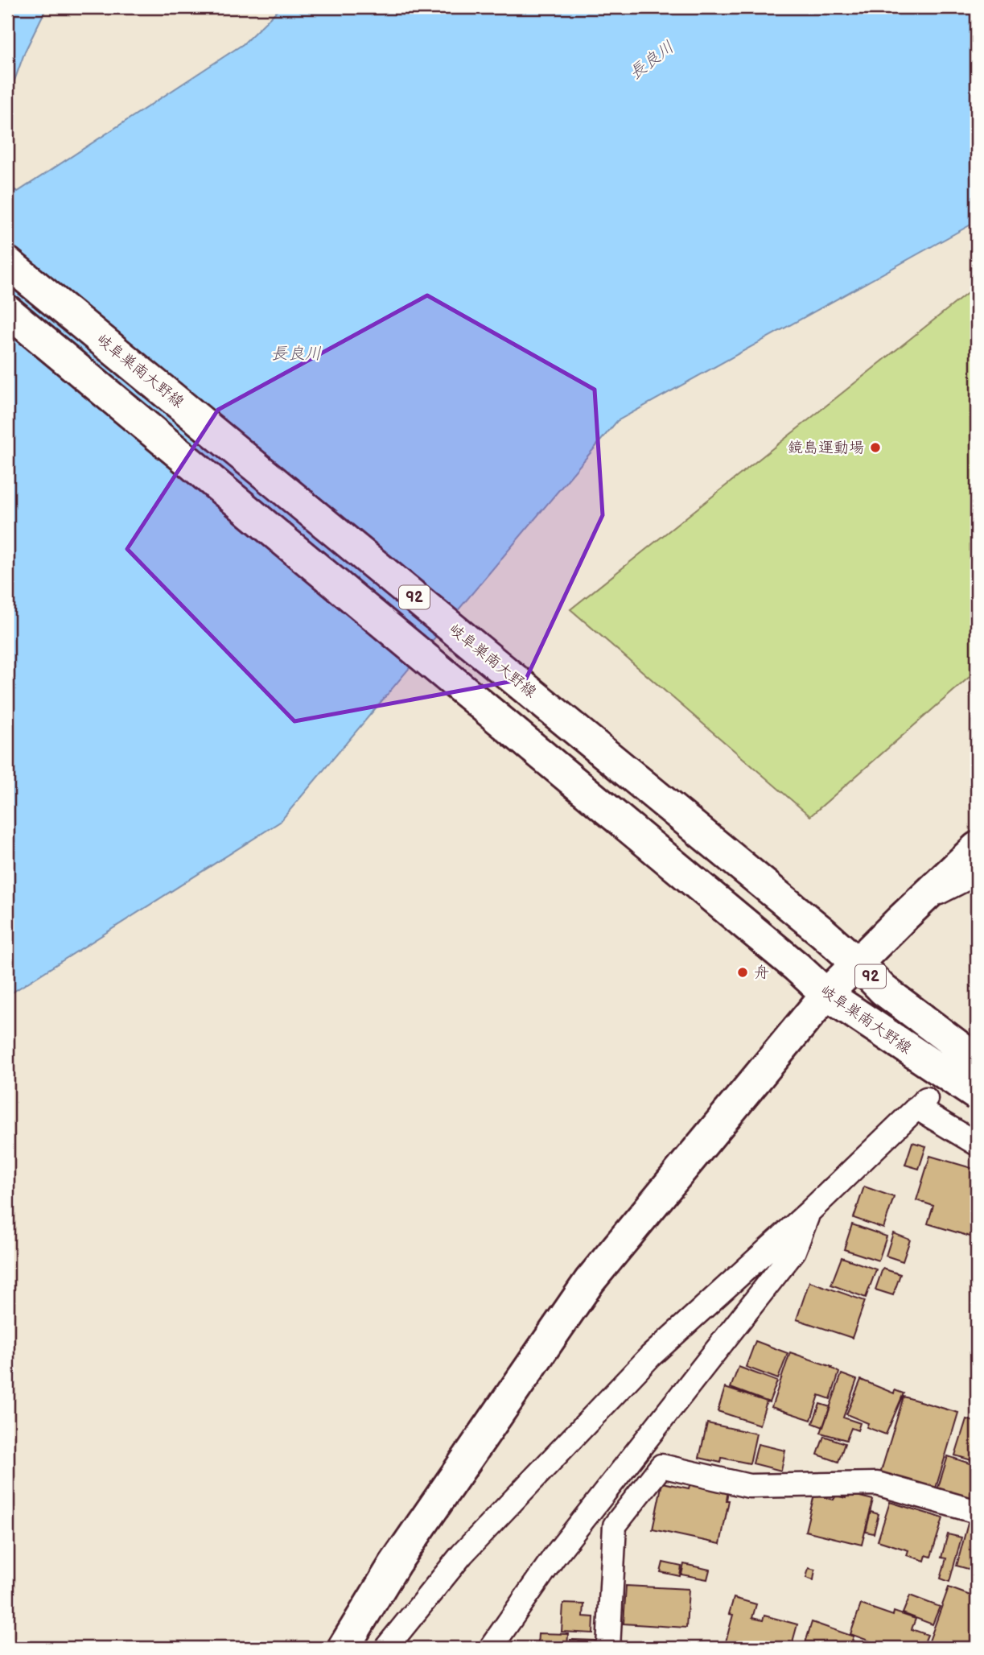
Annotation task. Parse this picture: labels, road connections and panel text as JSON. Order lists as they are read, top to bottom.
{
  "streets": {
    "main road": ["岐阜巣南大野線", "92"]
  },
  "water": ["長良川"],
  "places": ["鏡島運動場", "舟"]
}
